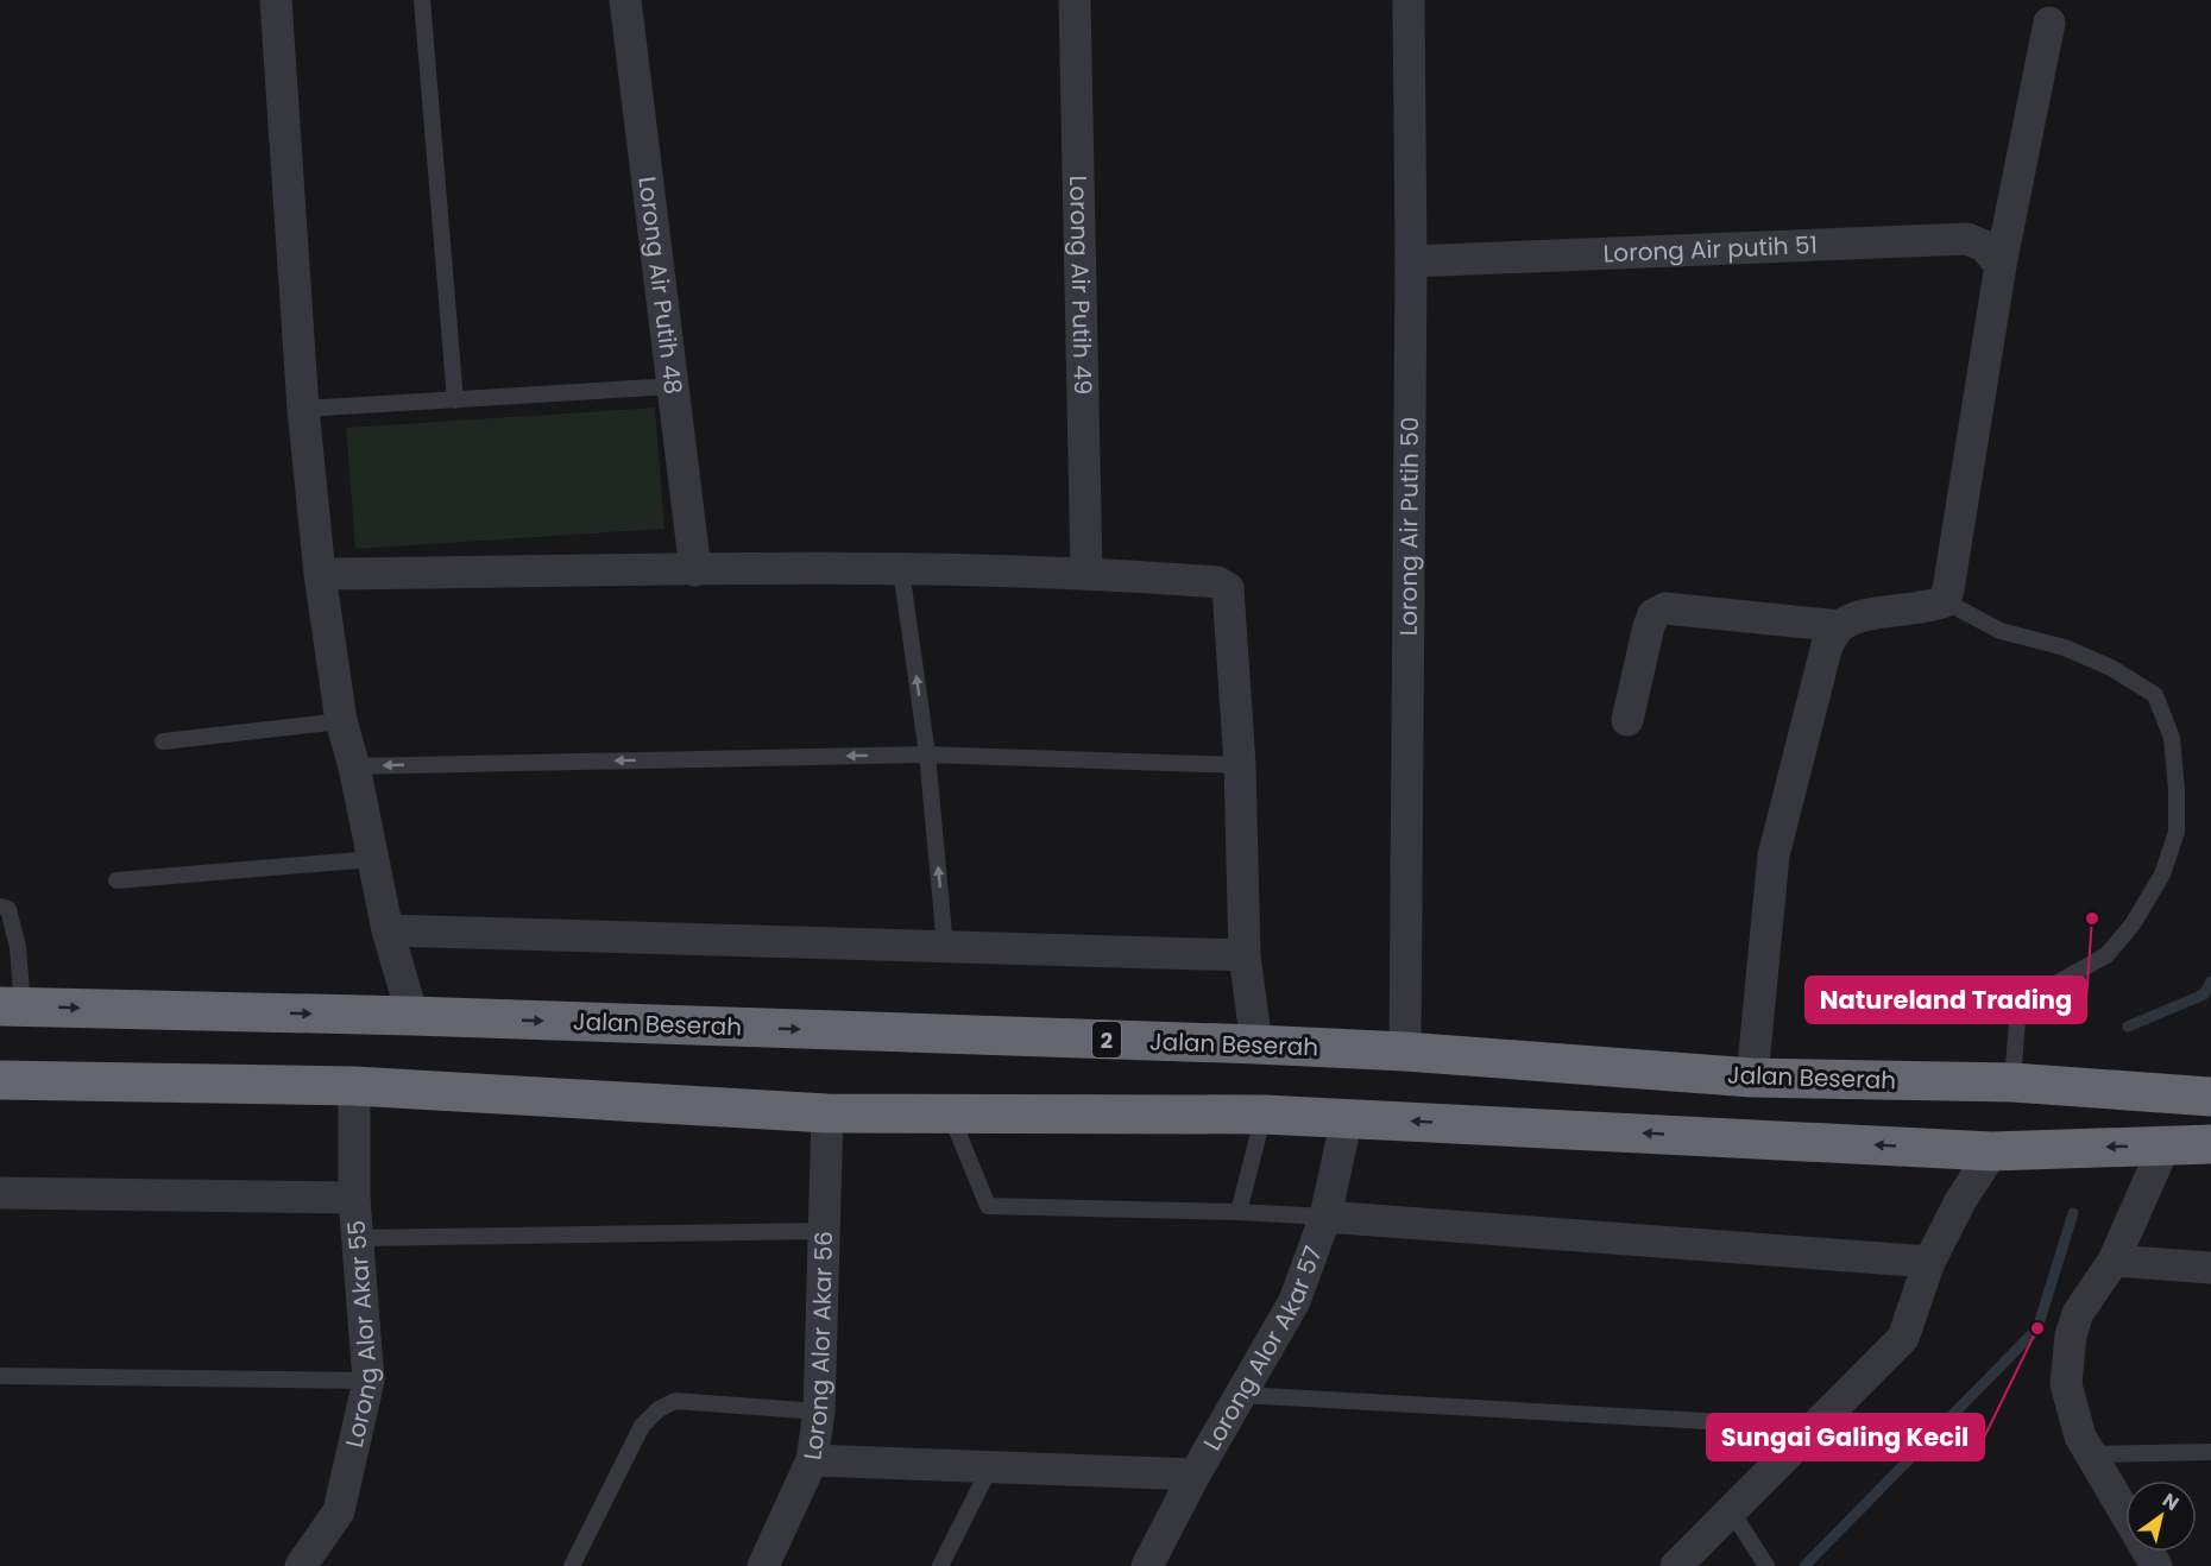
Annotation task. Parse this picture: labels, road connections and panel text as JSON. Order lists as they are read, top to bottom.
{
  "streets": {
    "highway": ["Jalan Beserah", "2"],
    "street": [
      "Lorong Air putih 51",
      "Lorong Air Putih 48",
      "Lorong Air Putih 49",
      "Lorong Air Putih 50",
      "Lorong Alor Akar 55",
      "Lorong Alor Akar 56",
      "Lorong Alor Akar 57"
    ]
  },
  "crossings": [
    ["Lorong Air putih 51", "Lorong Air Putih 50"],
    ["Lorong Air Putih 50", "Jalan Beserah"]
  ],
  "places": ["Natureland Trading", "Sungai Galing Kecil"],
  "north": "top right"
}
